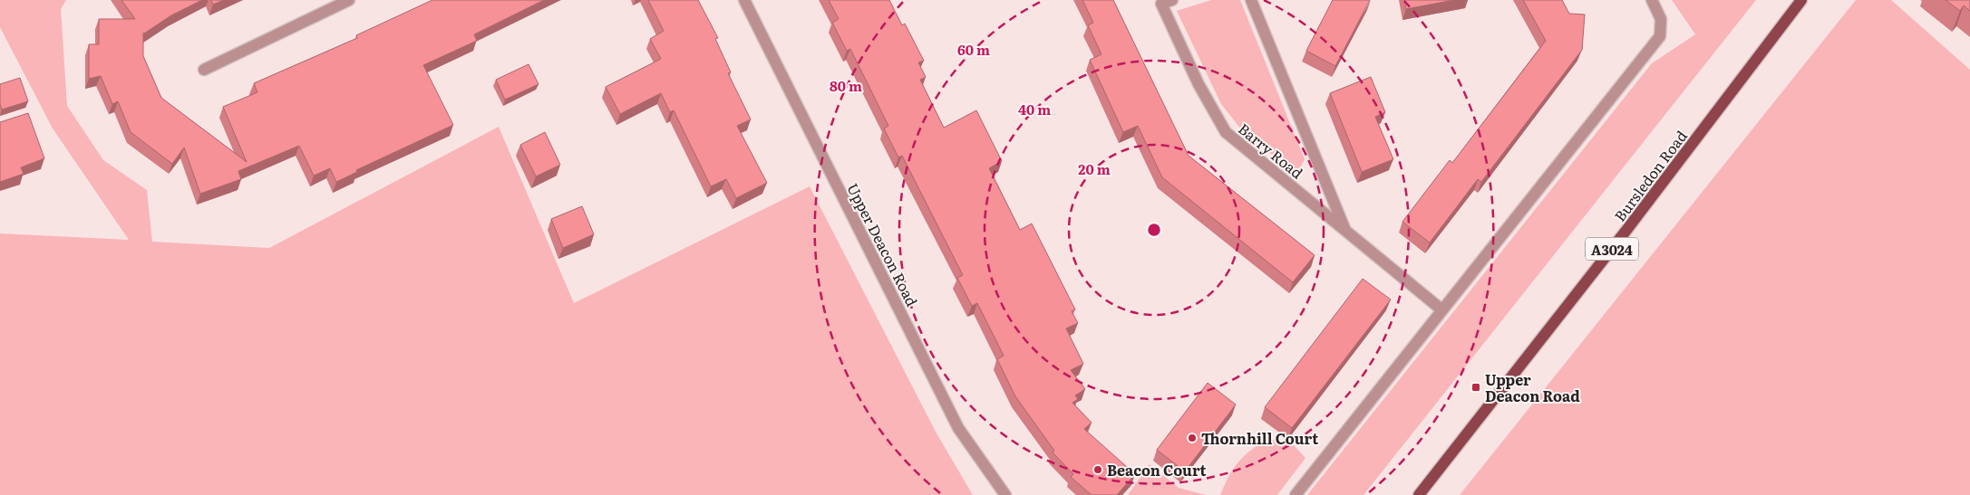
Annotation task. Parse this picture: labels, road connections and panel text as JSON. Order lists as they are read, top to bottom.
{
  "streets": {
    "main road": ["Bursledon Road", "A3024"],
    "street": ["Barry Road", "Upper Deacon Road"]
  },
  "places": {
    "transit": ["Upper Deacon Road"],
    "other": ["Thornhill Court", "Beacon Court"]
  },
  "rings": [
    "60 m",
    "80 m",
    "40 m",
    "20 m"
  ]
}
